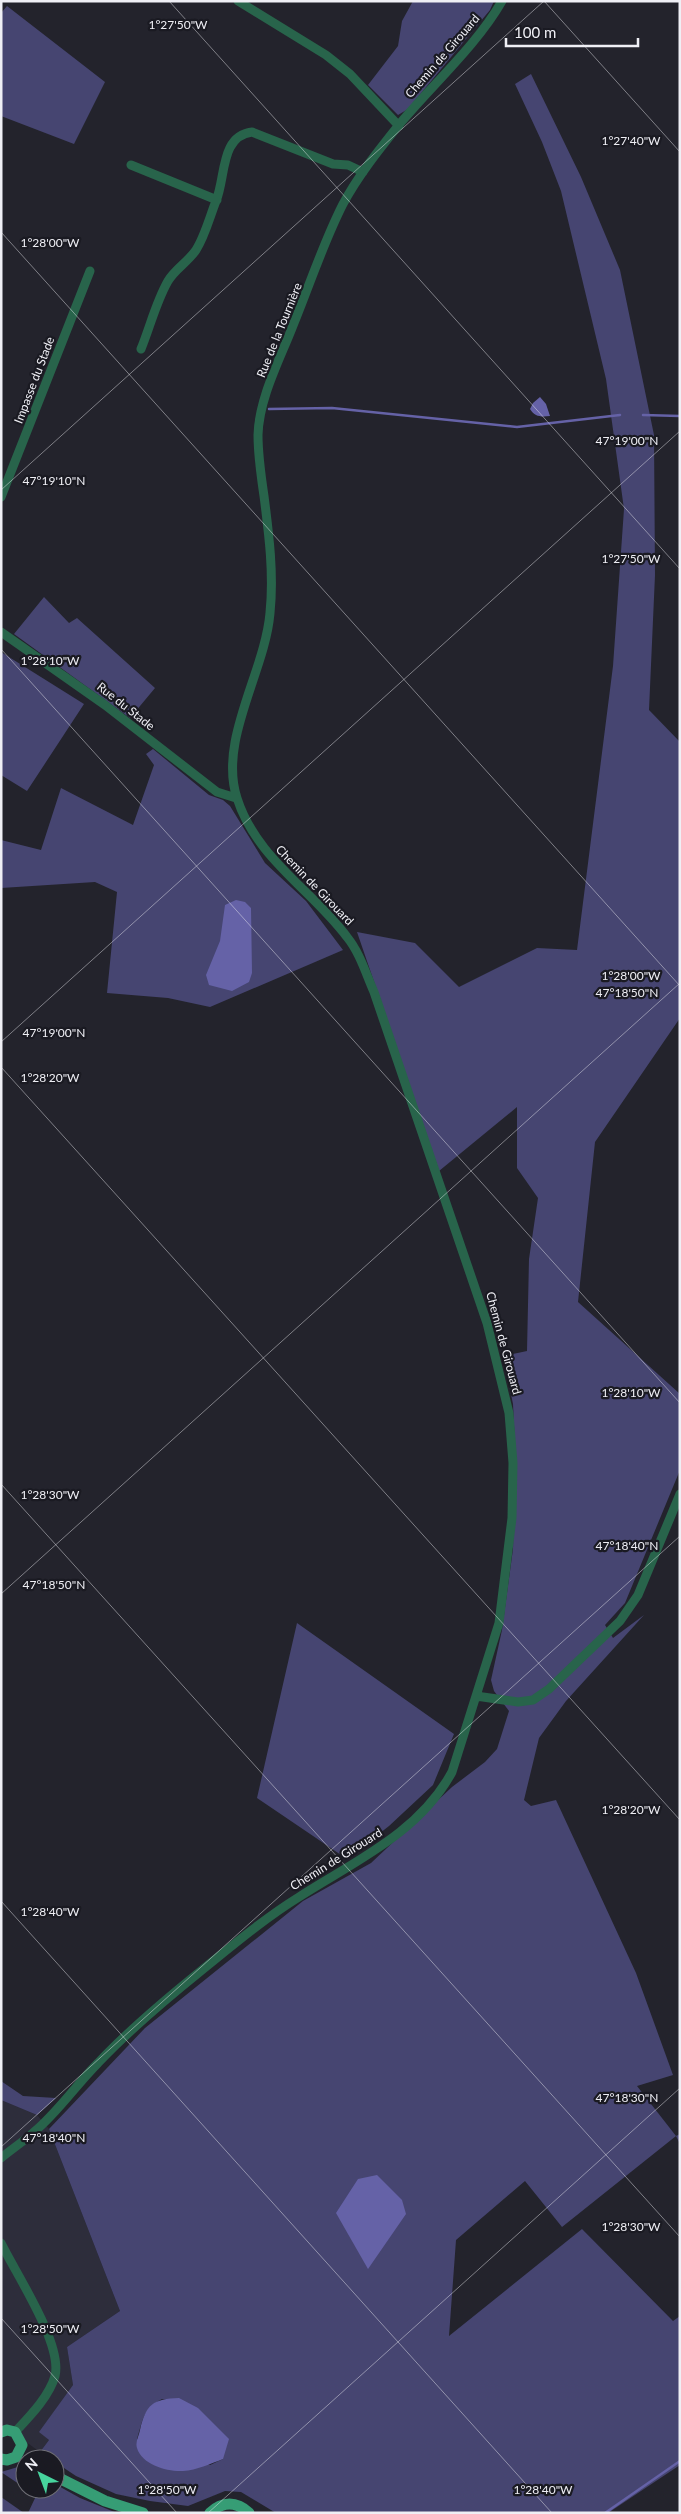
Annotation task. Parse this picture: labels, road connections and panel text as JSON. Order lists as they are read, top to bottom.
{
  "streets": {
    "street": [
      "Chemin de Girouard",
      "Rue de la Tournière",
      "Impasse du Stade",
      "Rue du Stade"
    ]
  },
  "crossings": [
    ["Chemin de Girouard", "Rue de la Tournière"],
    ["Chemin de Girouard", "Rue du Stade"]
  ],
  "scale_bar": "100 m",
  "north": "top left",
  "coordinates": [
    "1°27'50\"W",
    "1°27'40\"W",
    "1°28'00\"W",
    "47°19'00\"N",
    "47°19'10\"N",
    "1°28'10\"W",
    "47°18'50\"N",
    "1°28'20\"W",
    "1°28'30\"W",
    "47°18'40\"N",
    "1°28'40\"W",
    "47°18'30\"N",
    "1°28'50\"W"
  ]
}
